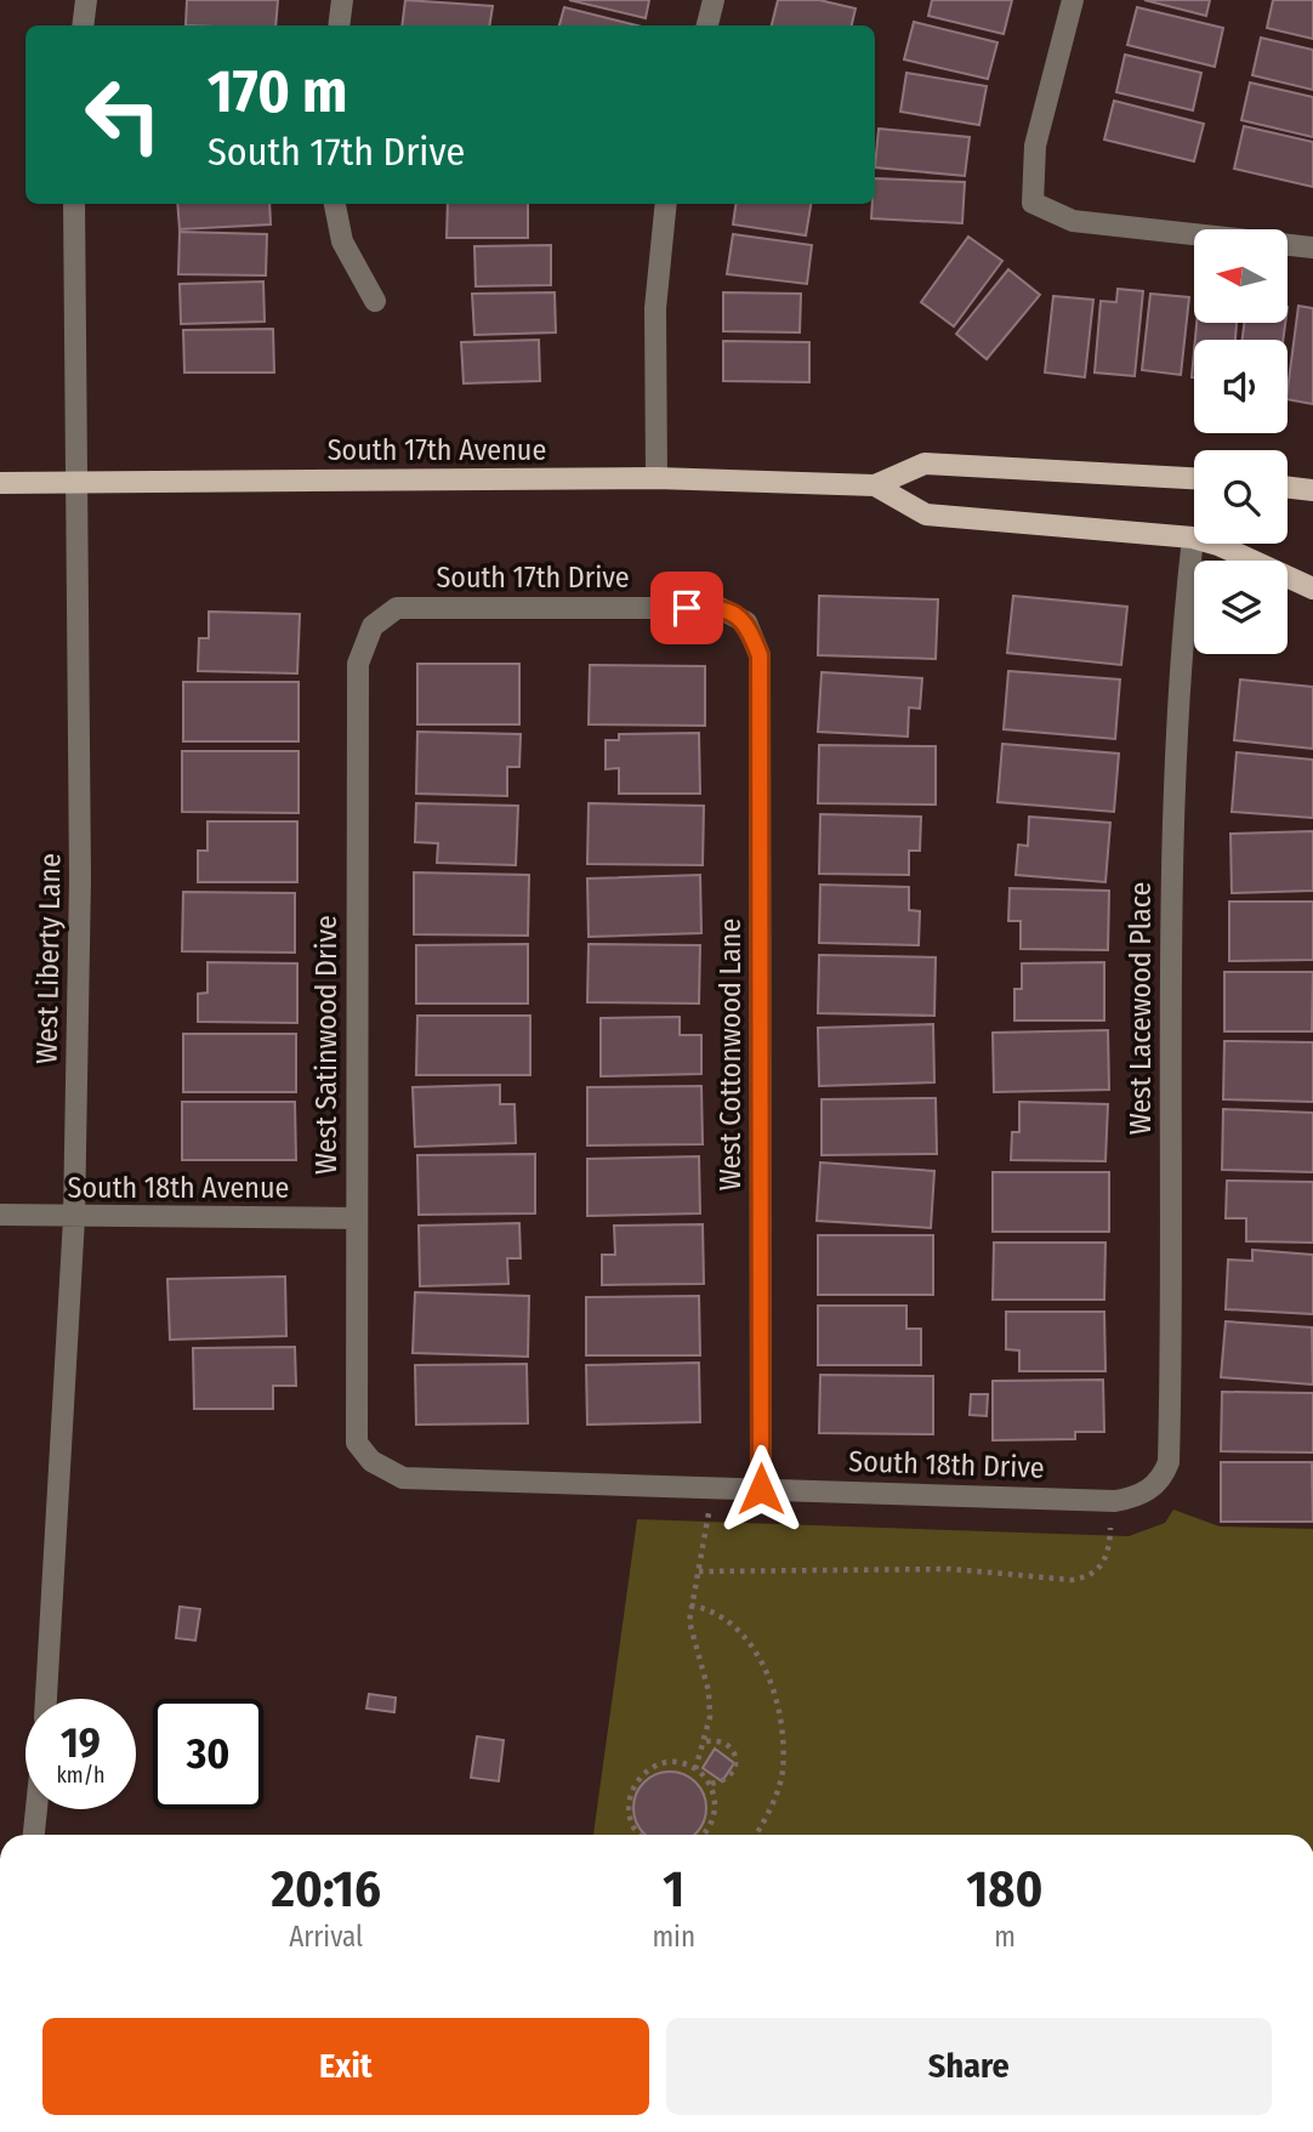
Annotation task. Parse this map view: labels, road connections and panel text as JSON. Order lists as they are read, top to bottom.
{
  "streets": {
    "main road": ["South 17th Avenue"],
    "street": [
      "South 17th Drive",
      "West Liberty Lane",
      "West Lacewood Place",
      "West Satinwood Drive",
      "West Cottonwood Lane",
      "South 18th Avenue",
      "South 18th Drive"
    ]
  },
  "crossings": [
    ["South 17th Avenue", "West Liberty Lane"],
    ["South 17th Avenue", "West Lacewood Place"],
    ["South 17th Drive", "West Satinwood Drive"],
    ["South 17th Drive", "West Cottonwood Lane"],
    ["West Liberty Lane", "South 18th Avenue"],
    ["West Lacewood Place", "South 18th Drive"],
    ["West Satinwood Drive", "South 18th Avenue"],
    ["West Satinwood Drive", "South 18th Drive"],
    ["West Cottonwood Lane", "South 18th Drive"]
  ],
  "north": "left",
  "page": {
    "turn": ["170 m", "South 17th Drive"],
    "speed": "19 km/h",
    "limit": "30",
    "eta": [
      "20:16",
      "Arrival",
      "1",
      "min",
      "180",
      "m"
    ],
    "buttons": ["Exit", "Share"]
  }
}
